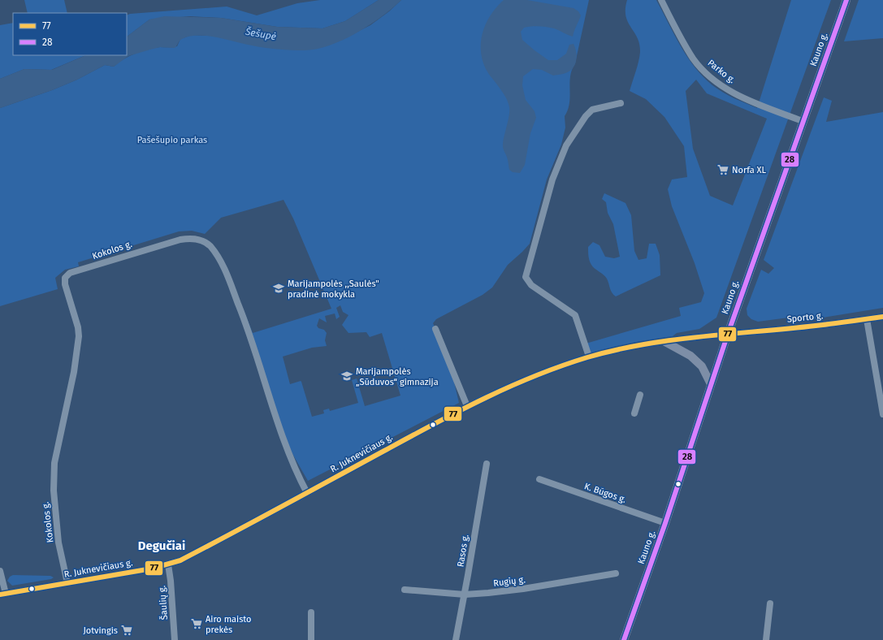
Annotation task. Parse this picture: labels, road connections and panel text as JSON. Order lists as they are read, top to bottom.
{
  "streets": {
    "main road": ["Kauno g."],
    "street": [
      "Parko g.",
      "Kokolos g.",
      "Sporto g.",
      "R. Juknevičiaus g.",
      "K. Būgos g.",
      "Rasos g.",
      "Rugių g.",
      "Šaulių g."
    ]
  },
  "crossings": [
    ["Kauno g.", "Parko g."],
    ["Kauno g.", "Sporto g."],
    ["Kauno g.", "R. Juknevičiaus g."],
    ["Kauno g.", "K. Būgos g."],
    ["Kokolos g.", "R. Juknevičiaus g."],
    ["Sporto g.", "R. Juknevičiaus g."],
    ["R. Juknevičiaus g.", "Šaulių g."],
    ["Rasos g.", "Rugių g."]
  ],
  "districts": ["Degučiai"],
  "water": ["Šešupė"],
  "parks": ["Pašešupio parkas"],
  "places": {
    "supermarket": ["Norfa XL", "Airo maisto prekės", "Jotvingis"],
    "school or university": ["Marijampolės ,,Saulės\" pradinė mokykla", "Marijampolės „Sūduvos“ gimnazija"]
  },
  "lines": ["transit line 28", "transit line 77"],
  "legend": ["77", "28"]
}
